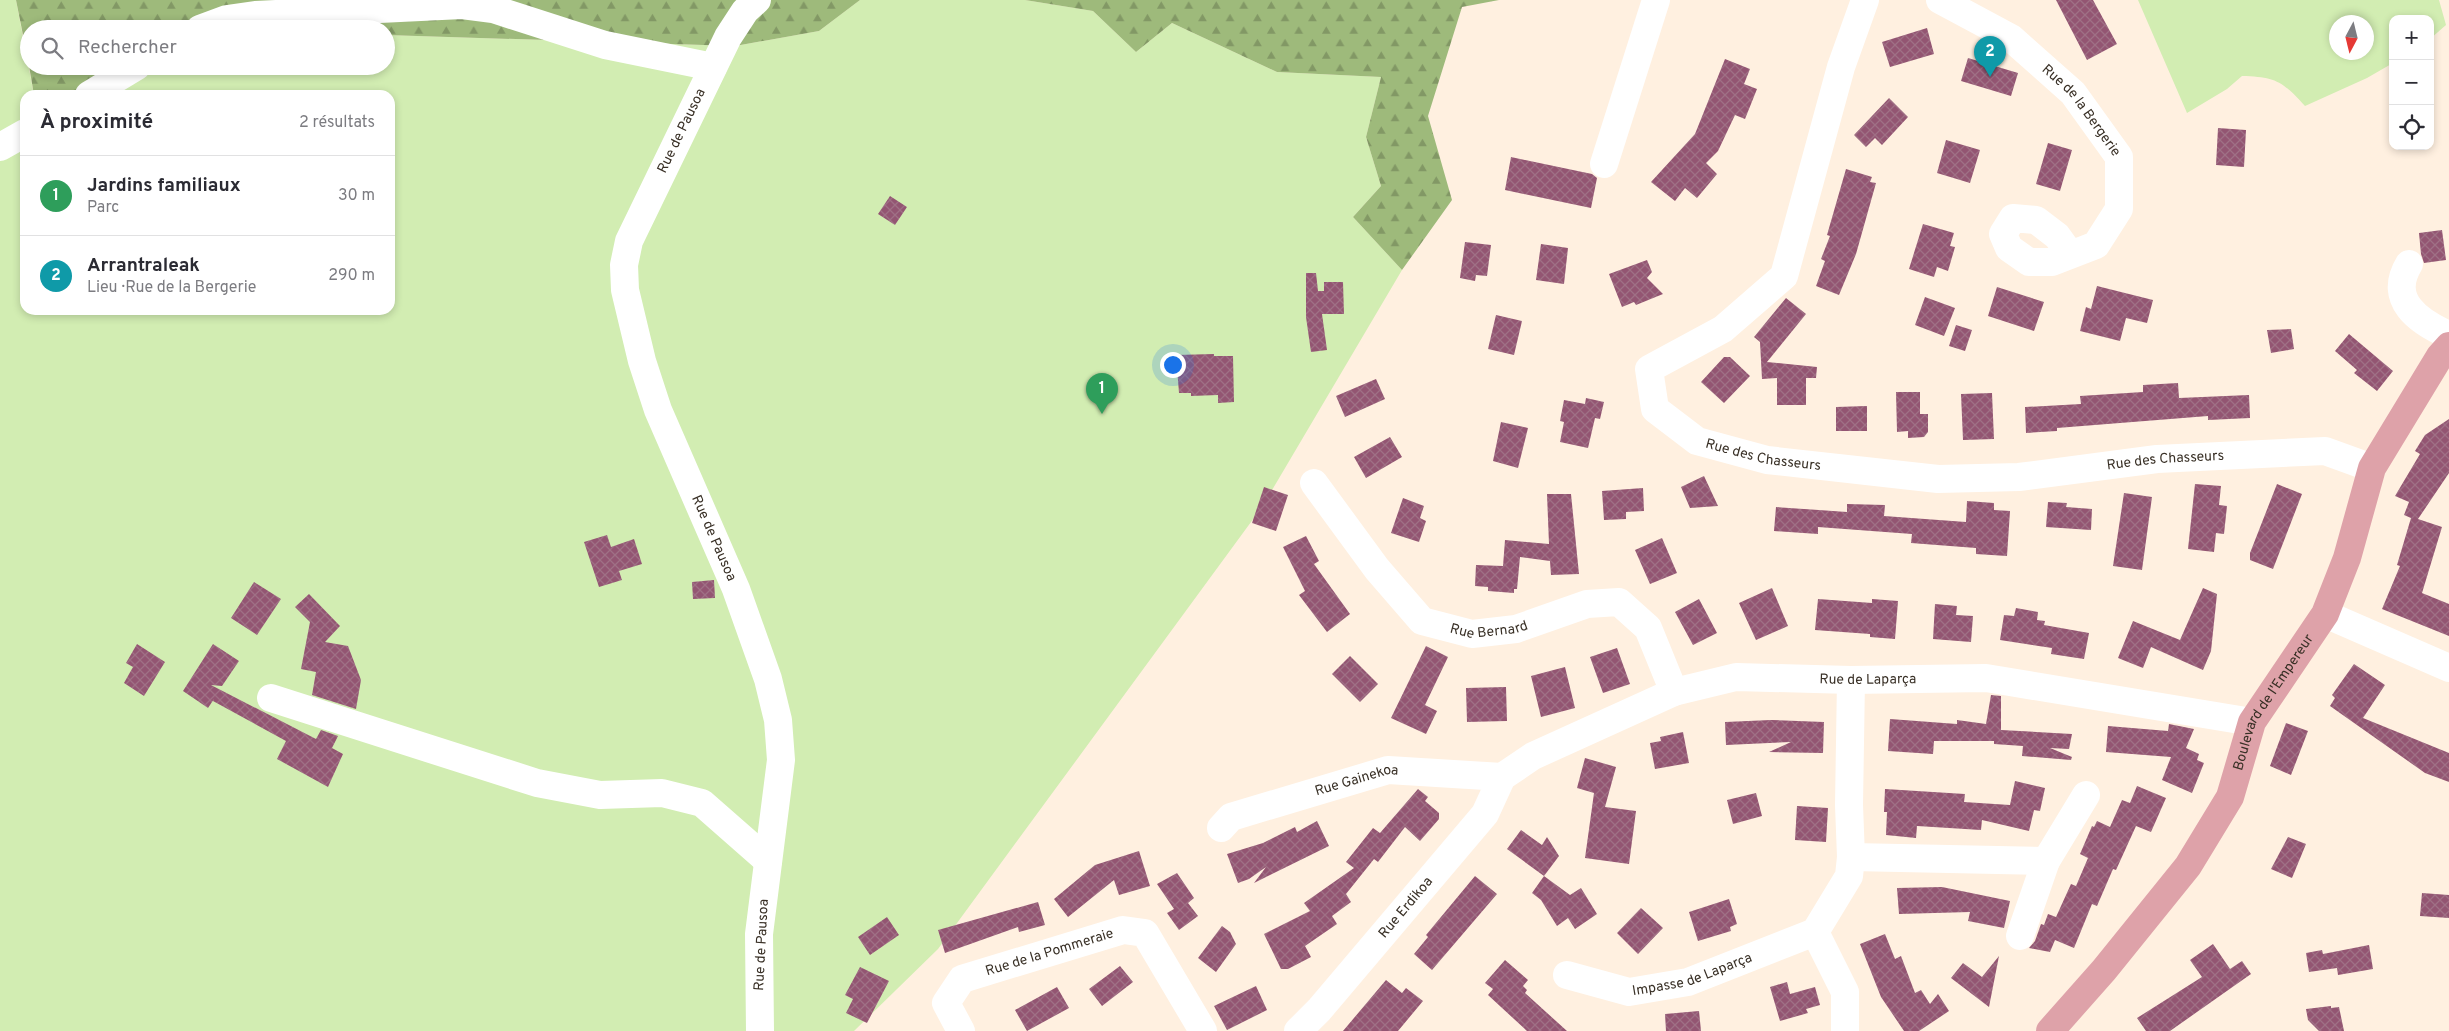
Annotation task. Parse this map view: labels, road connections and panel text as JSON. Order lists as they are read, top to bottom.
{
  "streets": {
    "main road": ["Boulevard de l'Empereur"],
    "street": [
      "Rue de la Bergerie",
      "Rue de Pausoa",
      "Rue des Chasseurs",
      "Rue Bernard",
      "Rue de Laparça",
      "Rue Gainekoa",
      "Rue Erdikoa",
      "Rue de la Pommeraie",
      "Impasse de Laparça"
    ]
  },
  "crossings": [
    ["Rue des Chasseurs", "Boulevard de l'Empereur"],
    ["Rue Bernard", "Rue de Laparça"],
    ["Rue de Laparça", "Boulevard de l'Empereur"],
    ["Rue de Laparça", "Rue Gainekoa"],
    ["Rue de Laparça", "Rue Erdikoa"],
    ["Rue Gainekoa", "Rue Erdikoa"]
  ],
  "north": "bottom",
  "page": {
    "map_buttons": ["+", "−"],
    "search": "Rechercher",
    "pins": ["2", "1"],
    "heading": ["À proximité", "2 résultats"],
    "list": [
      {
        "mark": "1",
        "name": "Jardins familiaux",
        "note": "Parc",
        "value": "30 m"
      },
      {
        "mark": "2",
        "name": "Arrantraleak",
        "note": "Lieu · Rue de la Bergerie",
        "value": "290 m"
      }
    ]
  }
}
